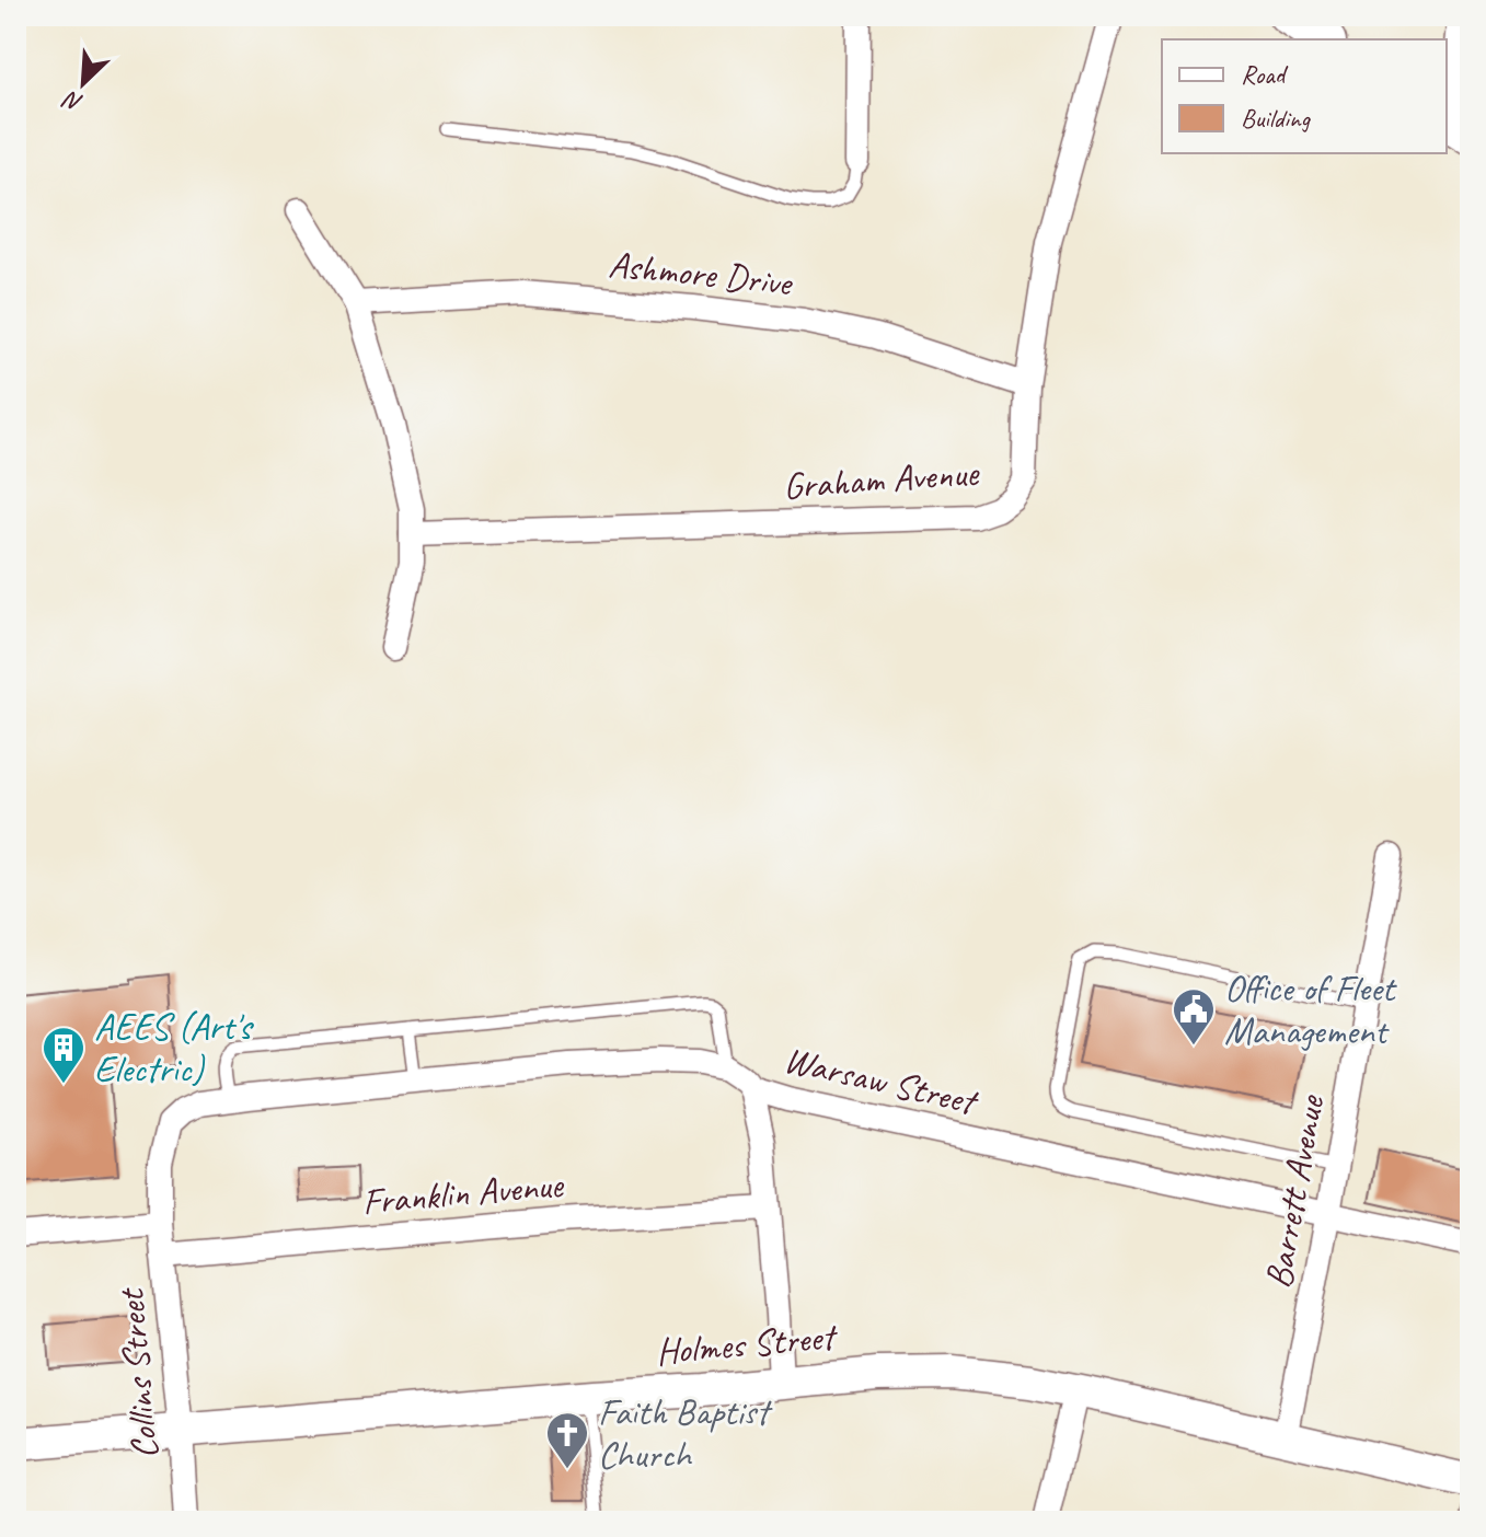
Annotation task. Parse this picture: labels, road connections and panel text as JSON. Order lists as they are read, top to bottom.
{
  "streets": {
    "main road": ["Holmes Street"],
    "street": [
      "Ashmore Drive",
      "Graham Avenue",
      "Warsaw Street",
      "Franklin Avenue",
      "Barrett Avenue",
      "Collins Street"
    ]
  },
  "crossings": [
    ["Ashmore Drive", "Graham Avenue"],
    ["Warsaw Street", "Barrett Avenue"],
    ["Warsaw Street", "Collins Street"],
    ["Franklin Avenue", "Collins Street"],
    ["Barrett Avenue", "Holmes Street"],
    ["Holmes Street", "Collins Street"]
  ],
  "places": {
    "public building": ["Office of Fleet Management"],
    "building": ["AEES (Art's Electric)"],
    "church": ["Faith Baptist Church"]
  },
  "legend": ["Road", "Building"],
  "north": "bottom left"
}
